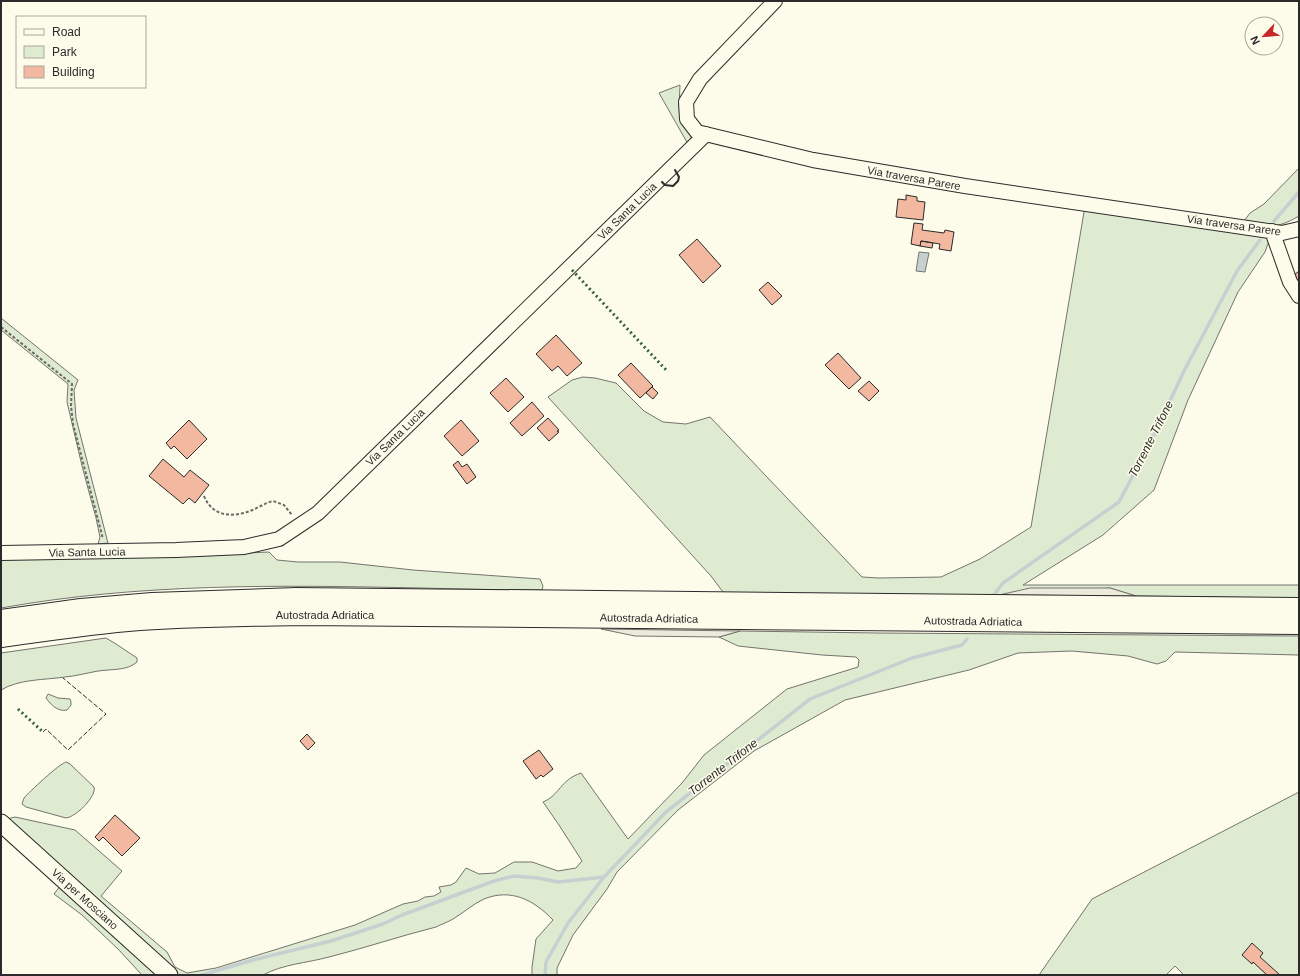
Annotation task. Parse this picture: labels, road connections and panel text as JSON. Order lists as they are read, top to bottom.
{
  "streets": {
    "highway": ["Autostrada Adriatica"],
    "main road": ["Via per Mosciano"],
    "street": ["Via traversa Parere", "Via Santa Lucia"]
  },
  "crossings": [
    ["Via traversa Parere", "Via Santa Lucia"]
  ],
  "water": ["Torrente Trifone"],
  "legend": ["Road", "Park", "Building"],
  "north": "bottom left"
}
